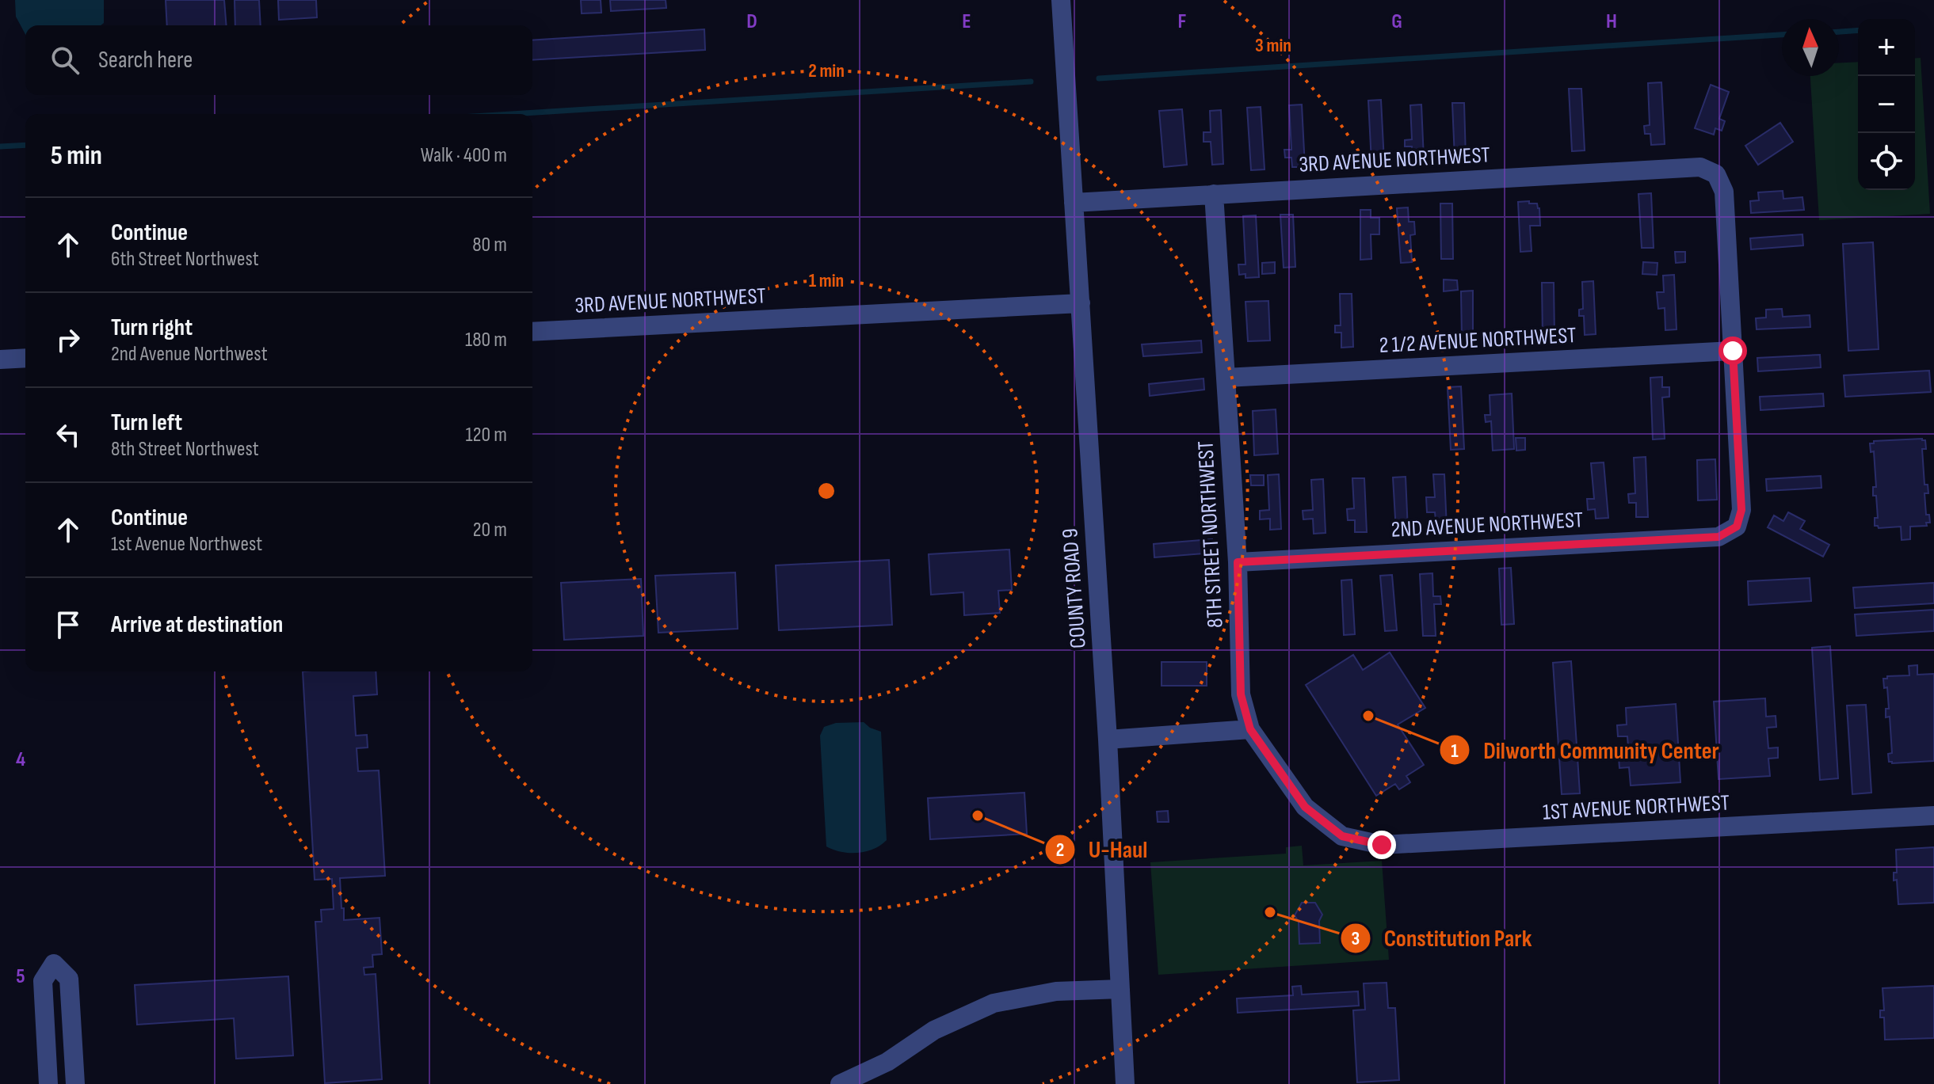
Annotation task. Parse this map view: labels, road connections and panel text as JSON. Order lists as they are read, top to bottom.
{
  "streets": {
    "street": [
      "3RD AVENUE NORTHWEST",
      "2 1/2 AVENUE NORTHWEST",
      "2ND AVENUE NORTHWEST",
      "8TH STREET NORTHWEST",
      "COUNTY ROAD 9",
      "1ST AVENUE NORTHWEST"
    ]
  },
  "crossings": [
    ["3RD AVENUE NORTHWEST", "2 1/2 AVENUE NORTHWEST"],
    ["3RD AVENUE NORTHWEST", "2ND AVENUE NORTHWEST"],
    ["3RD AVENUE NORTHWEST", "8TH STREET NORTHWEST"],
    ["3RD AVENUE NORTHWEST", "COUNTY ROAD 9"],
    ["2 1/2 AVENUE NORTHWEST", "2ND AVENUE NORTHWEST"],
    ["2 1/2 AVENUE NORTHWEST", "8TH STREET NORTHWEST"],
    ["2ND AVENUE NORTHWEST", "8TH STREET NORTHWEST"],
    ["8TH STREET NORTHWEST", "1ST AVENUE NORTHWEST"]
  ],
  "places": ["Dilworth Community Center", "U-Haul", "Constitution Park"],
  "north": "top",
  "page": {
    "map_buttons": ["+", "−"],
    "search": "Search here",
    "heading": ["5 min", "Walk · 400 m"],
    "list": [
      ["Continue", "6th Street Northwest", "80 m"],
      ["Turn right", "2nd Avenue Northwest", "180 m"],
      ["Turn left", "8th Street Northwest", "120 m"],
      ["Continue", "1st Avenue Northwest", "20 m"],
      "Arrive at destination"
    ]
  },
  "grid": {
    "columns": [
      "D",
      "E",
      "F",
      "G",
      "H"
    ],
    "rows": ["4", "5"]
  },
  "rings": ["3 min", "2 min", "1 min"]
}
